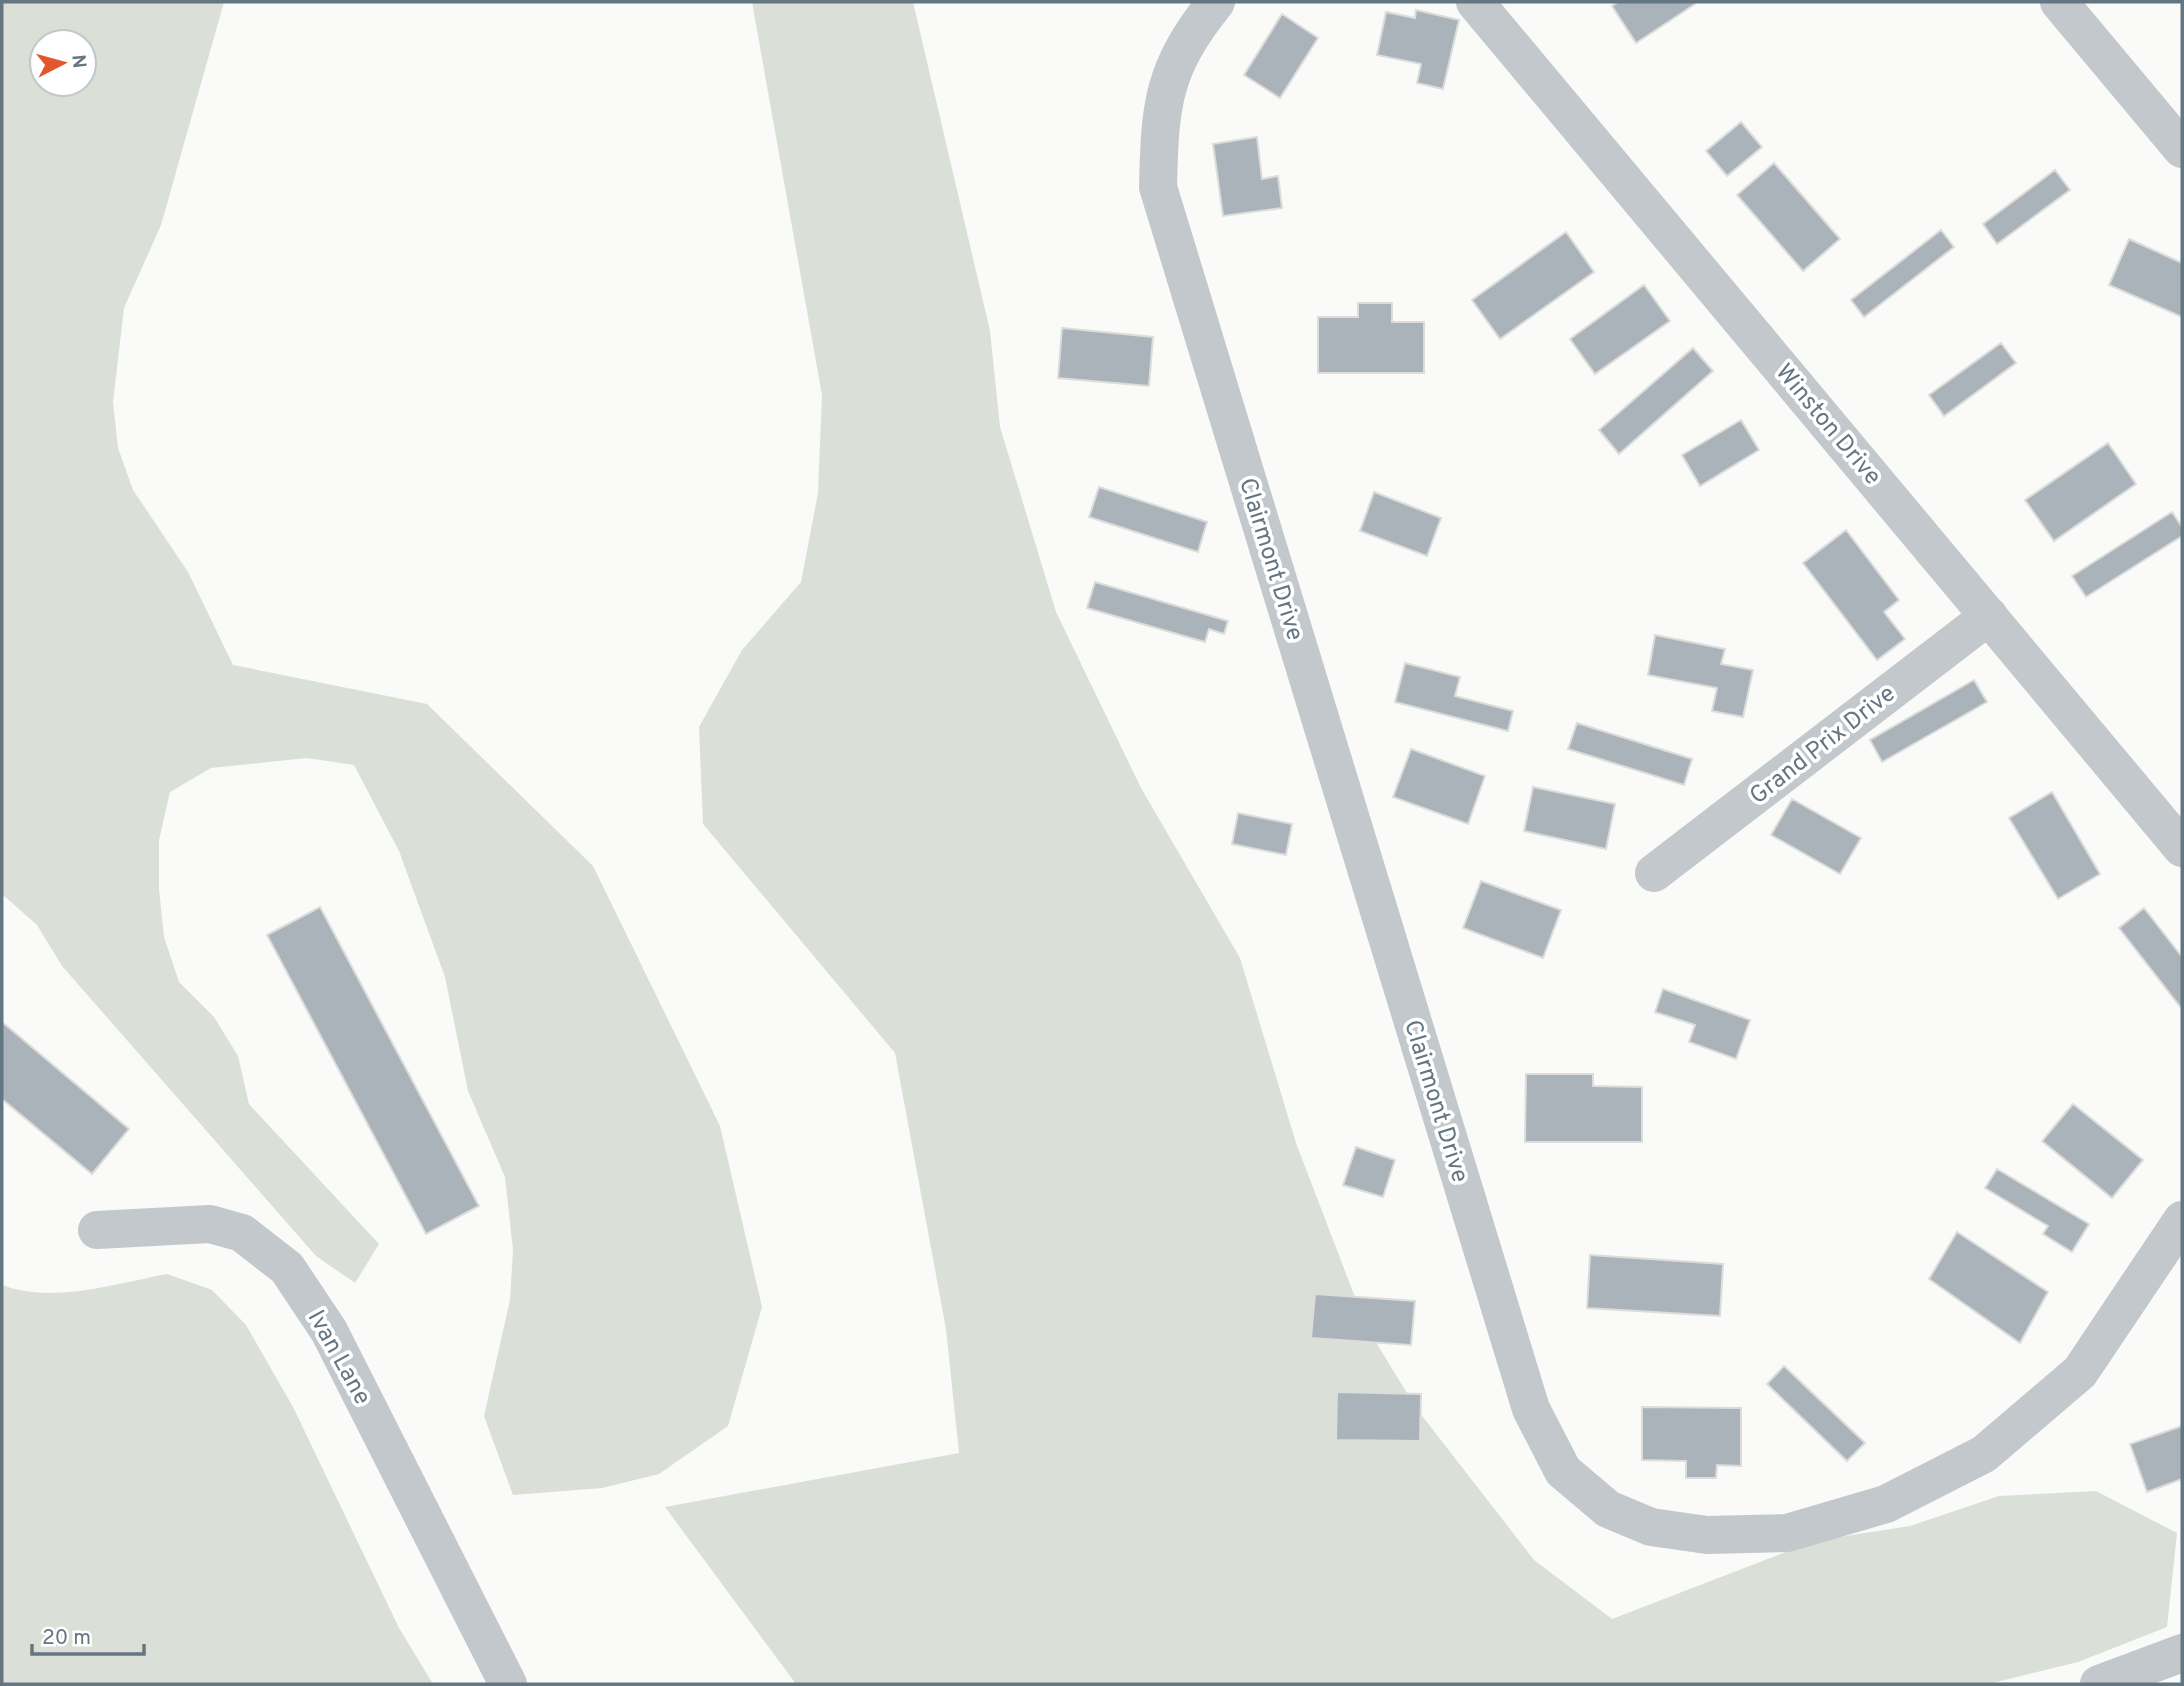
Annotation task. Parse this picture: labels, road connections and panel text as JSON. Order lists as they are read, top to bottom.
{
  "streets": {
    "street": [
      "Winston Drive",
      "Clairmont Drive",
      "Grand Prix Drive",
      "Ivan Lane"
    ]
  },
  "crossings": [
    ["Winston Drive", "Grand Prix Drive"]
  ],
  "scale_bar": "20 m",
  "north": "right"
}
